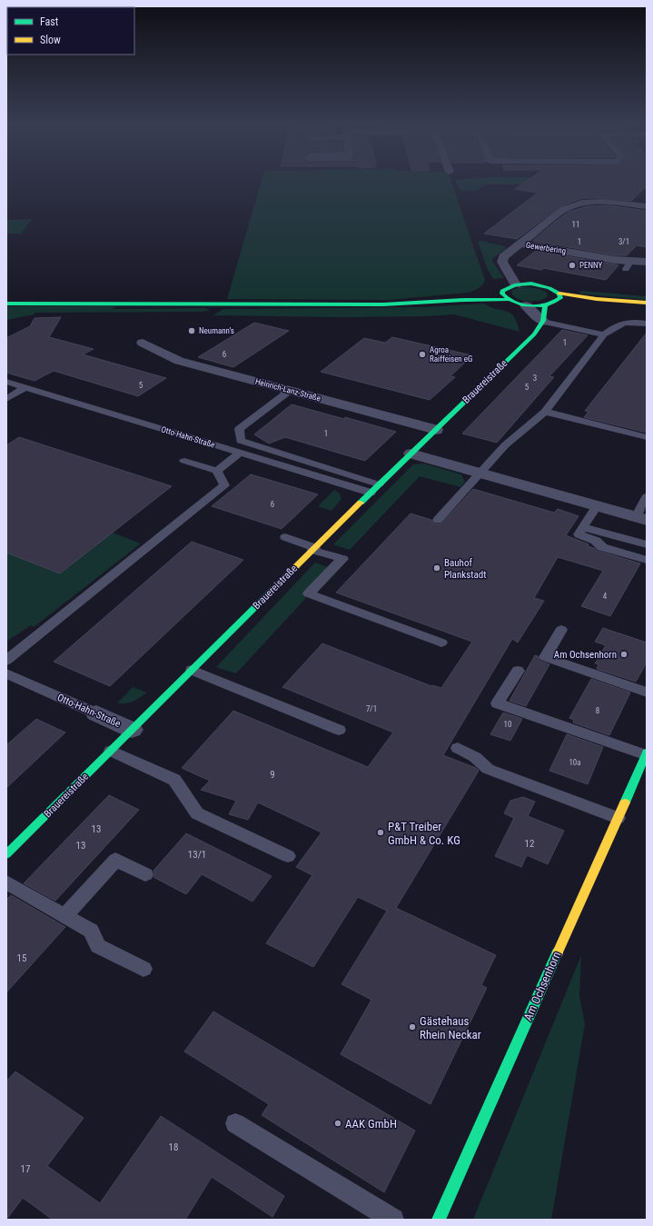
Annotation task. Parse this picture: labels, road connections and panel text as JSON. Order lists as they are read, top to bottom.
{
  "streets": {
    "street": [
      "Gewerbering",
      "Brauereistraße",
      "Heinrich-Lanz-Straße",
      "Otto-Hahn-Straße",
      "Am Ochsenhorn"
    ]
  },
  "crossings": [
    ["Brauereistraße", "Heinrich-Lanz-Straße"],
    ["Brauereistraße", "Otto-Hahn-Straße"]
  ],
  "places": [
    "PENNY",
    "Neumann’s",
    "Agroa Raiffeisen eG",
    "Bauhof Plankstadt",
    "Am Ochsenhorn",
    "P&T Treiber GmbH & Co. KG",
    "Gästehaus Rhein Neckar",
    "AAK GmbH"
  ],
  "house_numbers": [
    "11",
    "1",
    "3/1",
    "1",
    "6",
    "3",
    "5",
    "5",
    "1",
    "6",
    "4",
    "7/1",
    "8",
    "10",
    "10a",
    "9",
    "13",
    "12",
    "13",
    "13/1",
    "15",
    "18",
    "17"
  ],
  "legend": ["Fast", "Slow"]
}
